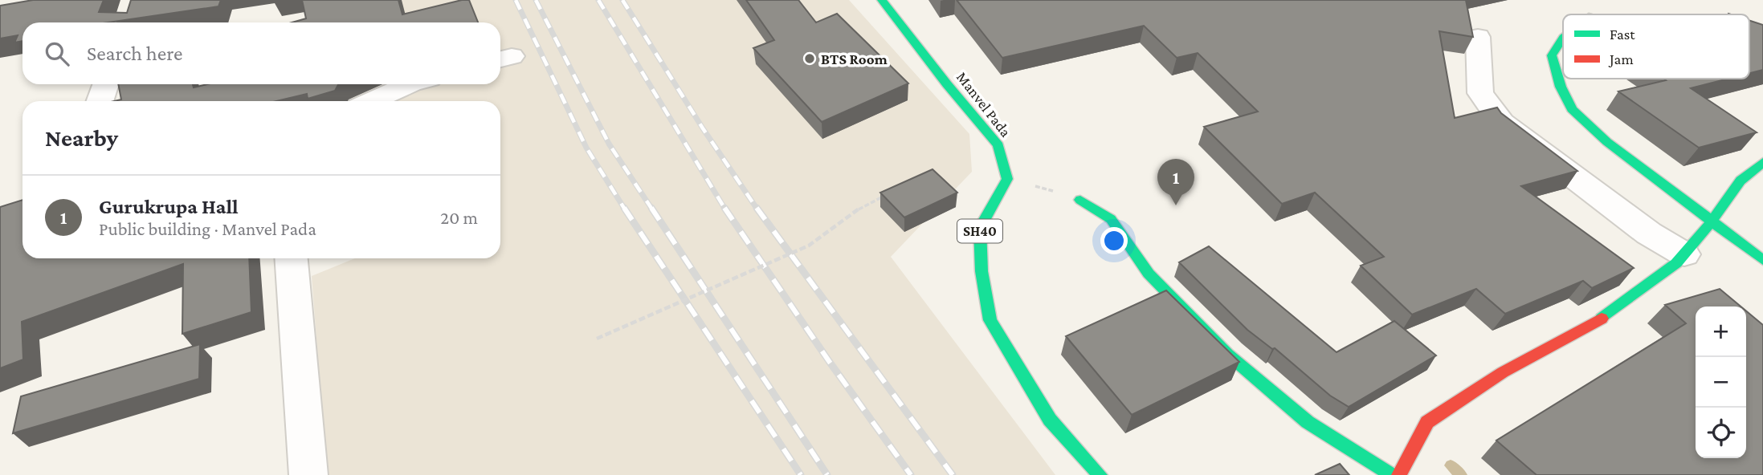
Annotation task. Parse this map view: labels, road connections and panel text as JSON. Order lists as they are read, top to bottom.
{
  "streets": {
    "street": ["Manvel Pada", "SH40"]
  },
  "crossings": [
    ["Manvel Pada", "SH40"]
  ],
  "places": ["BTS Room"],
  "legend": ["Fast", "Jam"],
  "page": {
    "search": "Search here",
    "heading": "Nearby",
    "pins": "1",
    "list": [
      {
        "mark": "1",
        "name": "Gurukrupa Hall",
        "note": "Public building · Manvel Pada",
        "value": "20 m"
      }
    ],
    "map_buttons": ["+", "−"]
  }
}
